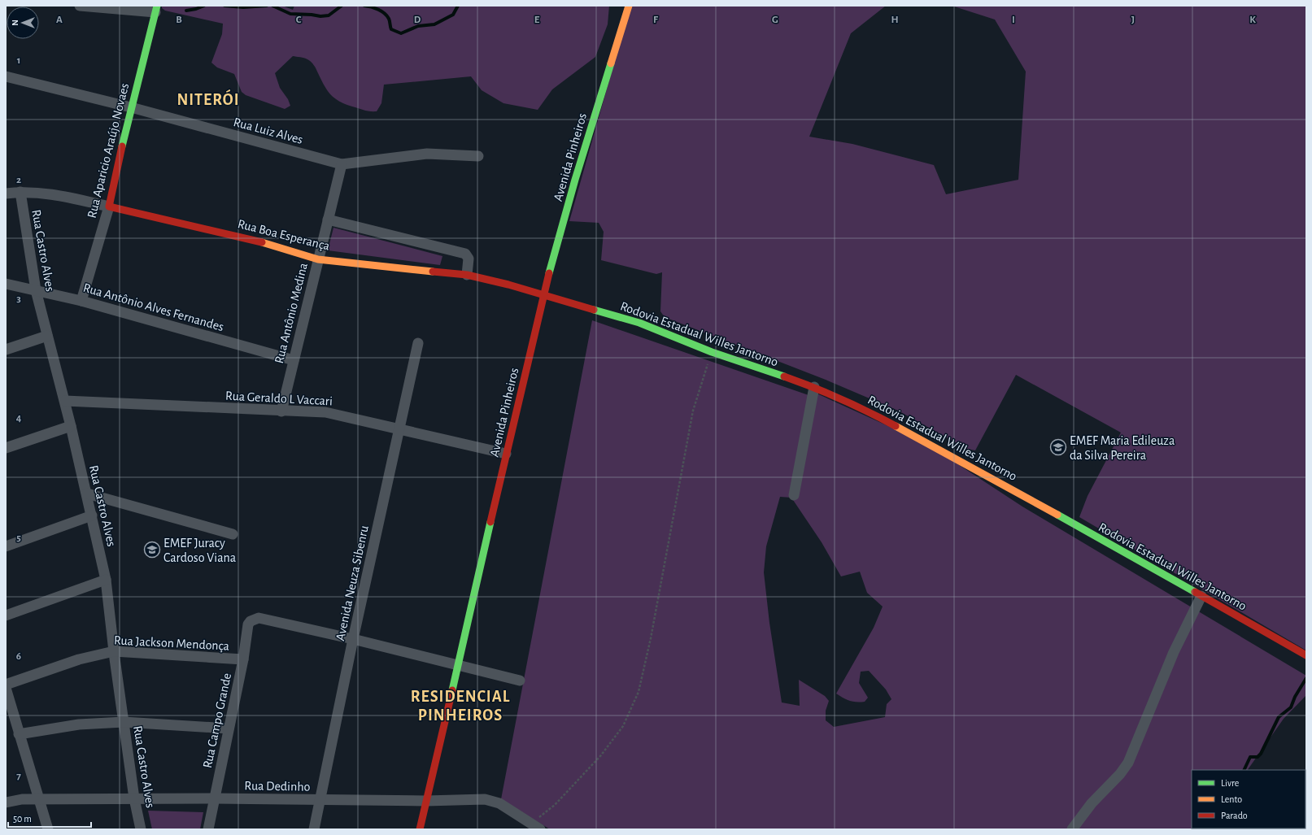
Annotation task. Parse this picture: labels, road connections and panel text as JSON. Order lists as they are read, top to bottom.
{
  "streets": {
    "main road": [
      "Rua Aparicio Araújo Novaes",
      "Avenida Pinheiros",
      "Rua Boa Esperança",
      "Rodovia Estadual Willes Jantorno"
    ],
    "street": [
      "Rua Luiz Alves",
      "Rua Castro Alves",
      "Rua Antônio Alves Fernandes",
      "Rua Antônio Medina",
      "Rua Geraldo L Vaccari",
      "Avenida Neuza Sibenru",
      "Rua Jackson Mendonça",
      "Rua Campo Grande",
      "Rua Dedinho"
    ]
  },
  "crossings": [
    ["Rua Luiz Alves", "Rua Aparicio Araújo Novaes"],
    ["Rua Luiz Alves", "Rua Antônio Medina"],
    ["Rua Aparicio Araújo Novaes", "Rua Boa Esperança"],
    ["Rua Aparicio Araújo Novaes", "Rua Antônio Alves Fernandes"],
    ["Avenida Pinheiros", "Rua Boa Esperança"],
    ["Avenida Pinheiros", "Rodovia Estadual Willes Jantorno"],
    ["Avenida Pinheiros", "Rua Geraldo L Vaccari"],
    ["Avenida Pinheiros", "Rua Dedinho"],
    ["Rua Boa Esperança", "Rua Castro Alves"],
    ["Rua Boa Esperança", "Rua Antônio Medina"],
    ["Rua Boa Esperança", "Rodovia Estadual Willes Jantorno"],
    ["Rua Castro Alves", "Rua Antônio Alves Fernandes"],
    ["Rua Castro Alves", "Rua Geraldo L Vaccari"],
    ["Rua Castro Alves", "Rua Jackson Mendonça"],
    ["Rua Castro Alves", "Rua Dedinho"],
    ["Rua Antônio Alves Fernandes", "Rua Antônio Medina"],
    ["Rua Antônio Medina", "Rua Geraldo L Vaccari"],
    ["Rua Geraldo L Vaccari", "Avenida Neuza Sibenru"],
    ["Avenida Neuza Sibenru", "Rua Campo Grande"],
    ["Avenida Neuza Sibenru", "Rua Dedinho"],
    ["Rua Jackson Mendonça", "Rua Campo Grande"],
    ["Rua Campo Grande", "Rua Dedinho"]
  ],
  "districts": ["NITERÓI", "RESIDENCIAL PINHEIROS"],
  "places": {
    "school or university": ["EMEF Maria Edileuza da Silva Pereira", "EMEF Juracy Cardoso Viana"]
  },
  "legend": ["Livre", "Lento", "Parado"],
  "scale_bar": "50 m",
  "north": "left",
  "grid": {
    "columns": [
      "A",
      "B",
      "C",
      "D",
      "E",
      "F",
      "G",
      "H",
      "I",
      "J",
      "K"
    ],
    "rows": [
      "1",
      "2",
      "3",
      "4",
      "5",
      "6",
      "7"
    ]
  }
}
